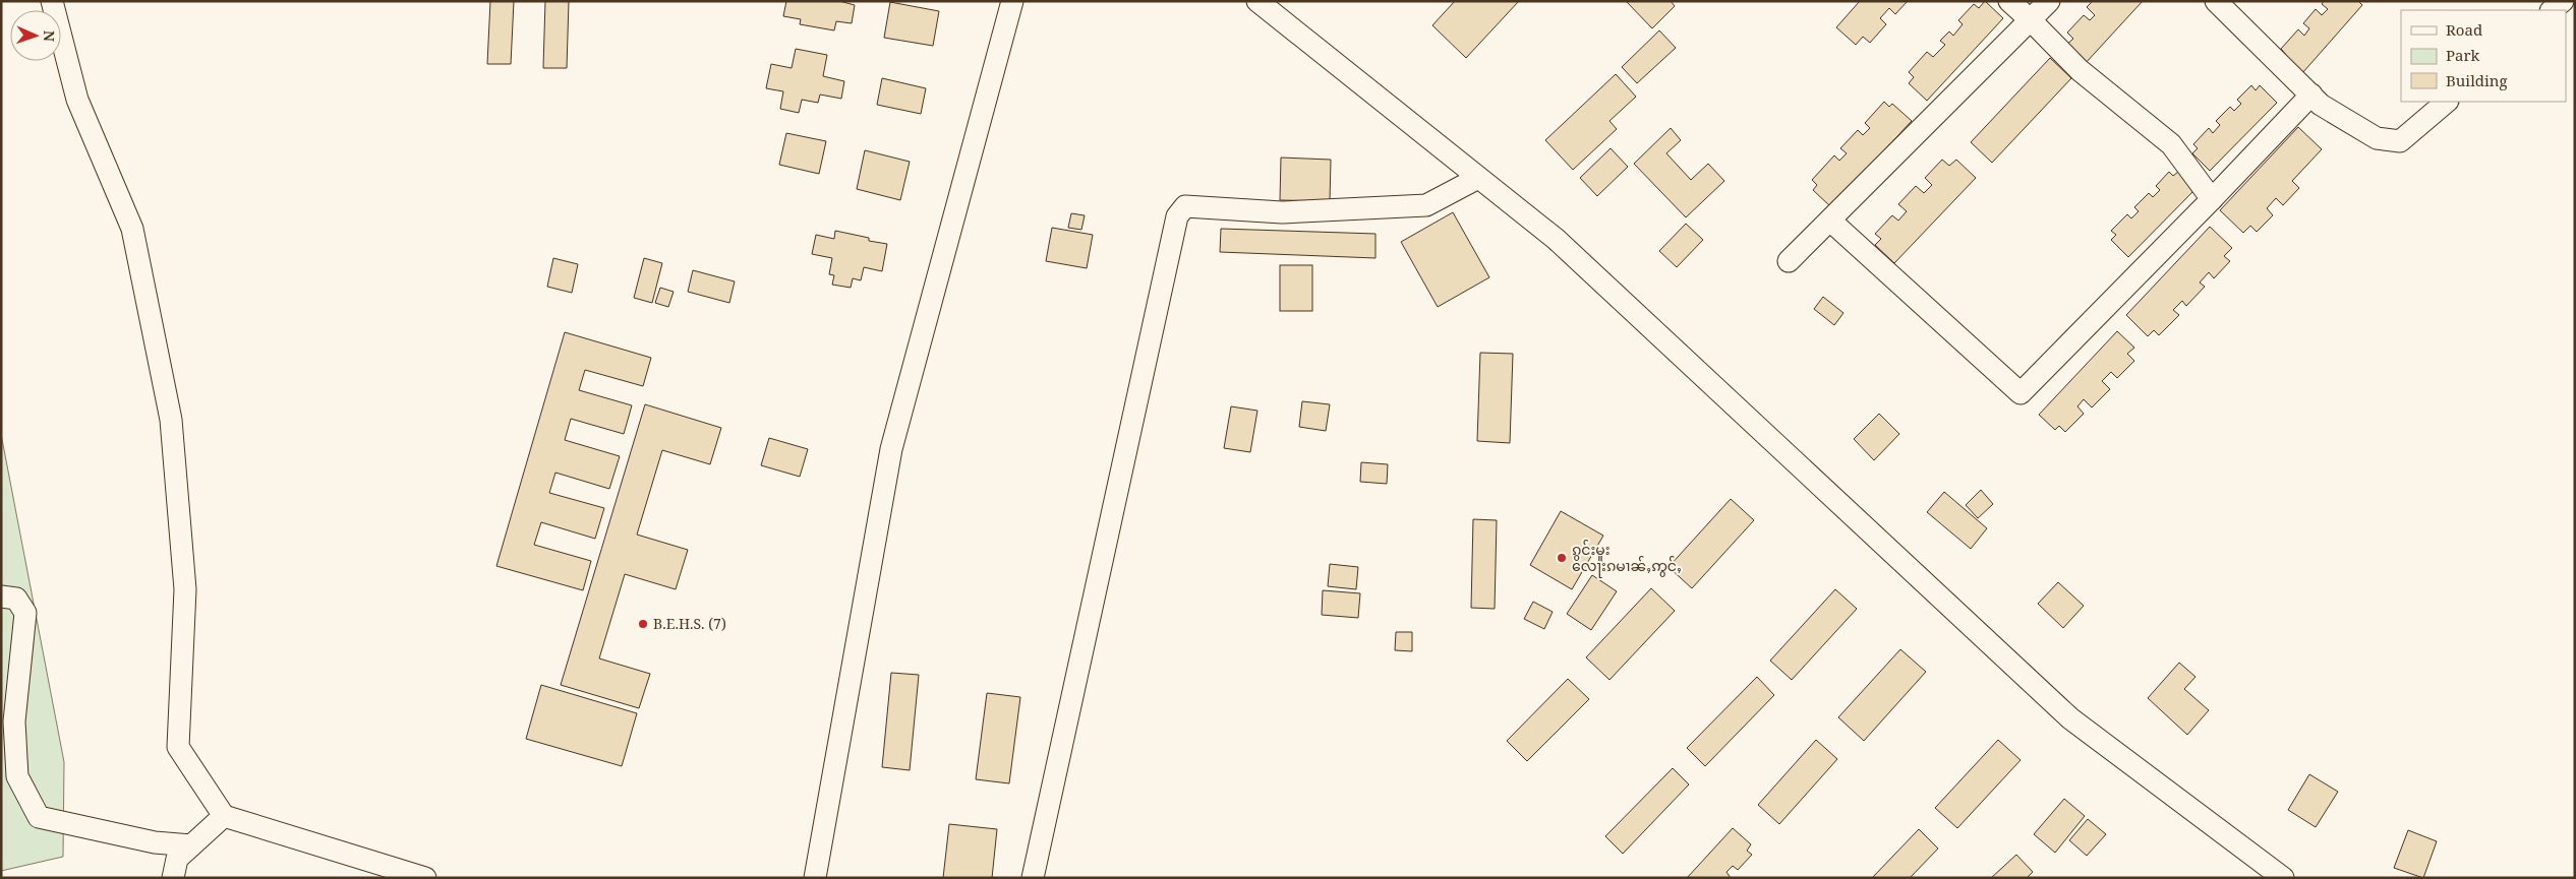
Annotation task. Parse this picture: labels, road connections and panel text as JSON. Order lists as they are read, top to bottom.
{
  "places": ["ၵွင်းမူး လေႃးၵမၢၼ်ႇဢွင်ႇ", "B.E.H.S. (7)"],
  "legend": ["Road", "Park", "Building"],
  "north": "right"
}
